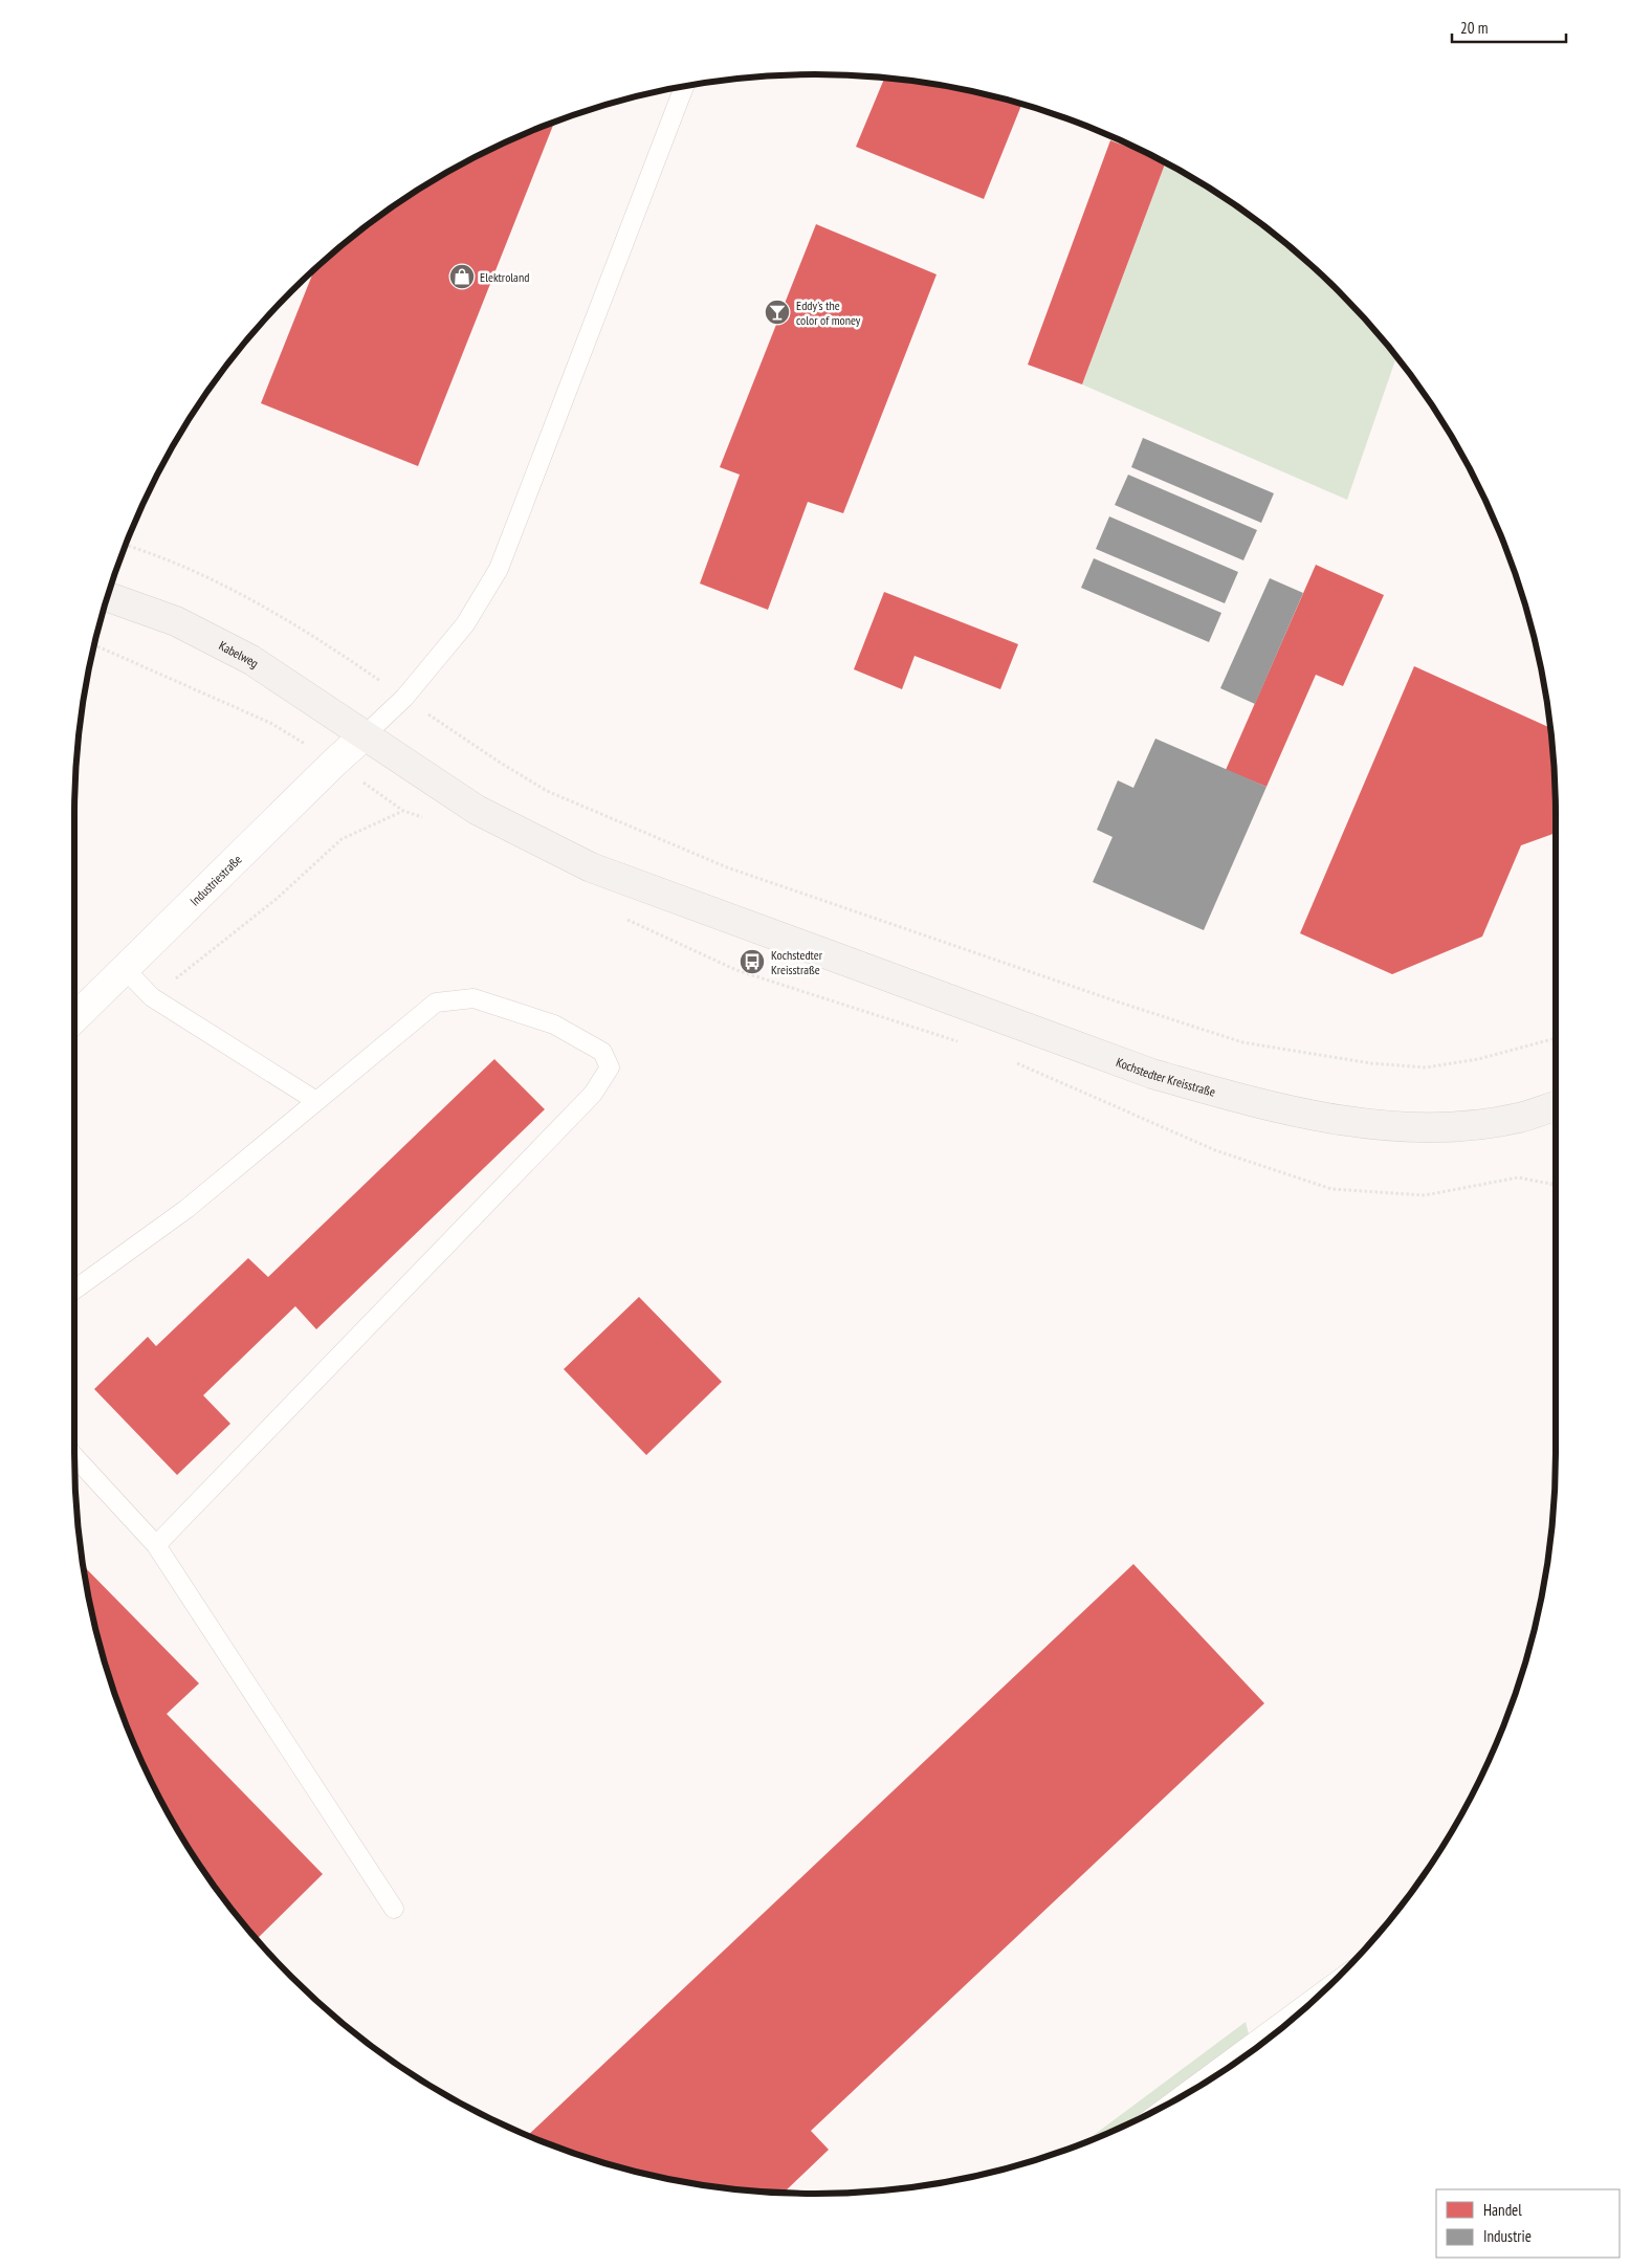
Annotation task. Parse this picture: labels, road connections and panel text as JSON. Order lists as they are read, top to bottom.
{
  "streets": {
    "street": ["Kabelweg", "Industriestraße", "Kochstedter Kreisstraße"]
  },
  "crossings": [
    ["Kabelweg", "Industriestraße"],
    ["Kabelweg", "Kochstedter Kreisstraße"],
    ["Industriestraße", "Kochstedter Kreisstraße"]
  ],
  "places": {
    "shop": ["Elektroland"],
    "bar": ["Eddy's the color of money"],
    "bus stop": ["Kochstedter Kreisstraße"]
  },
  "legend": ["Handel", "Industrie"],
  "scale_bar": "20 m"
}
